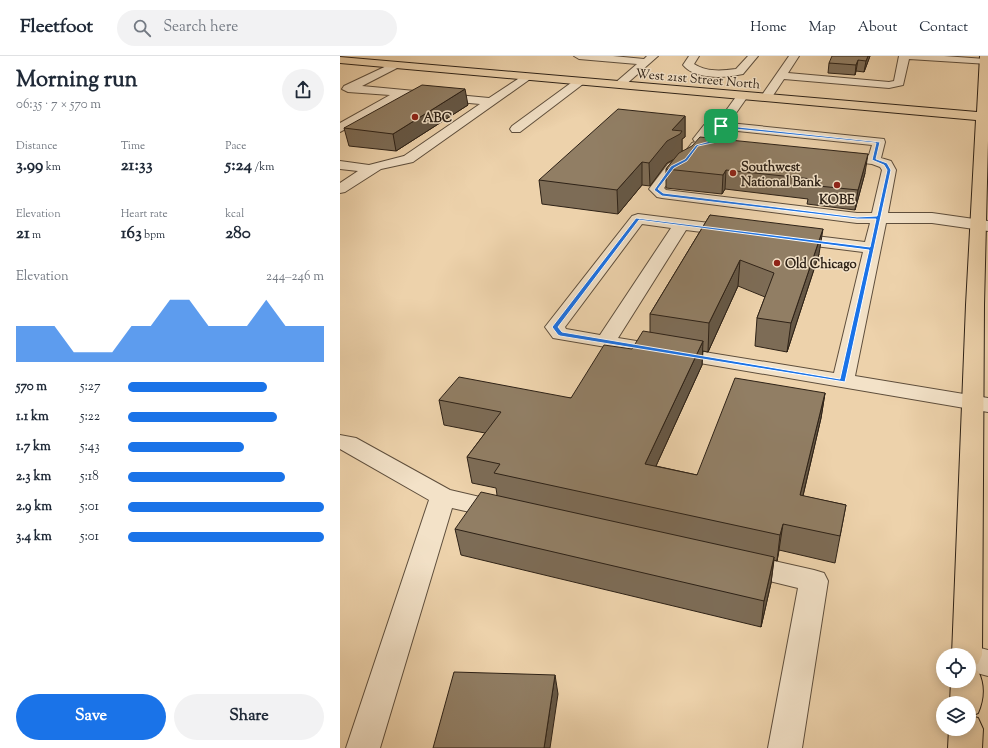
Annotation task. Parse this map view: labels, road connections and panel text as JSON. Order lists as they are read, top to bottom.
{
  "streets": {
    "main road": ["West 21st Street North"]
  },
  "places": [
    "ABC",
    "Southwest National Bank",
    "KOBE",
    "Old Chicago"
  ],
  "page": {
    "header": "Fleetfoot",
    "search": "Search here",
    "nav": [
      "Home",
      "Map",
      "About",
      "Contact"
    ],
    "heading": ["Morning run", "06:35 · 7 × 570 m"],
    "stats": [
      ["Distance", "3.99 km"],
      ["Time", "21:33"],
      ["Pace", "5:24 /km"],
      ["Elevation", "21 m"],
      ["Heart rate", "163 bpm"],
      ["kcal", "280"]
    ],
    "chart": ["Elevation", "244–246 m"],
    "list": [
      {
        "name": "570 m",
        "note": "5:27"
      },
      {
        "name": "1.1 km",
        "note": "5:22"
      },
      {
        "name": "1.7 km",
        "note": "5:43"
      },
      {
        "name": "2.3 km",
        "note": "5:18"
      },
      {
        "name": "2.9 km",
        "note": "5:01"
      },
      {
        "name": "3.4 km",
        "note": "5:01"
      }
    ],
    "buttons": ["Save", "Share"]
  }
}
